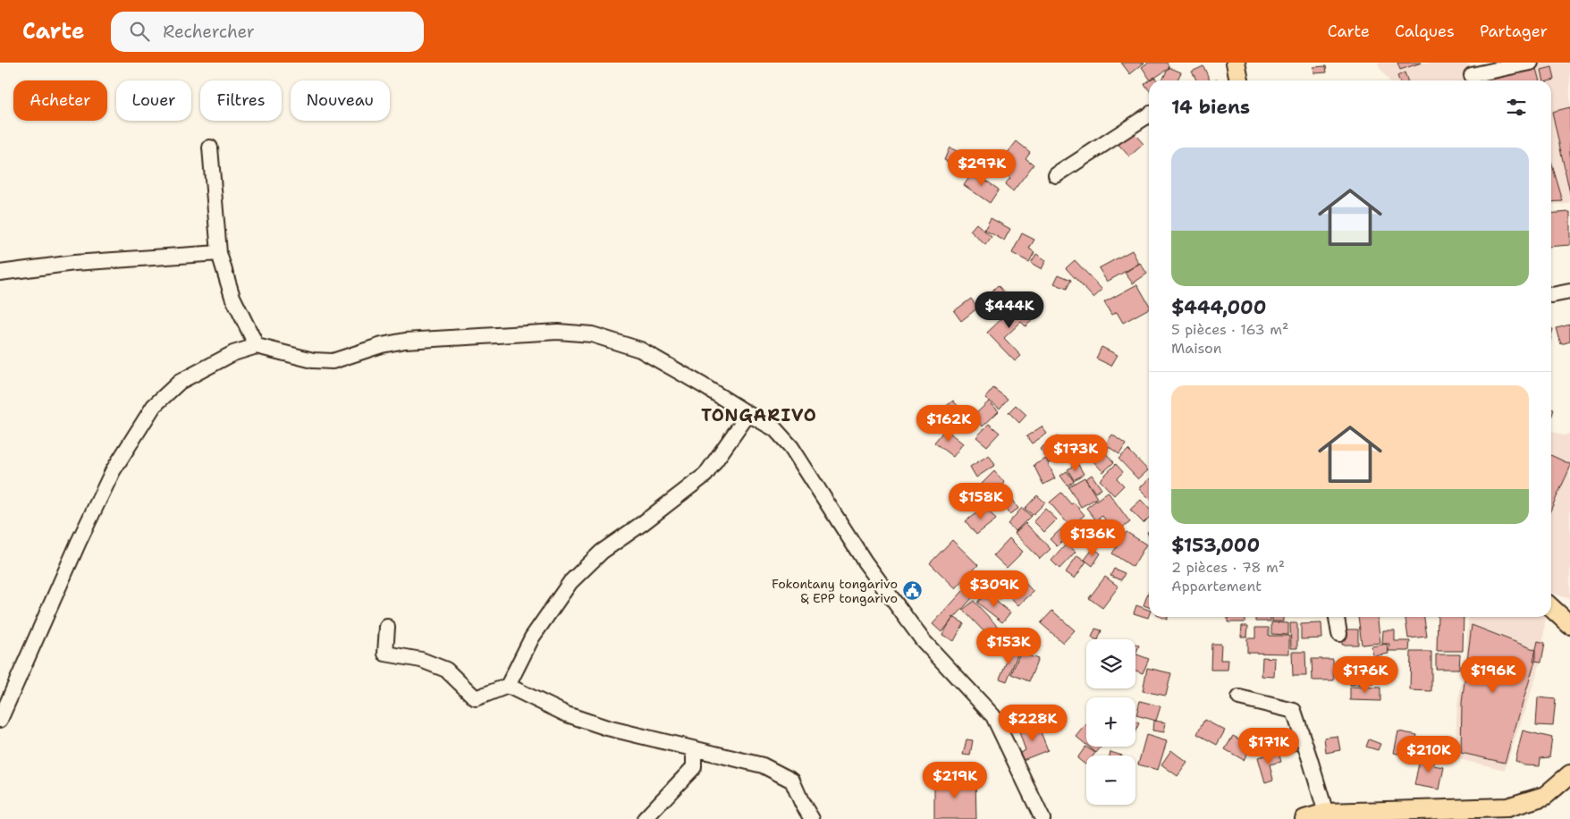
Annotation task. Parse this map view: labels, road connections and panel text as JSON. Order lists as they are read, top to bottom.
{
  "districts": ["TONGARIVO"],
  "places": {
    "public building": ["Fokontany tongarivo & EPP tongarivo"]
  },
  "page": {
    "header": "Carte",
    "search": "Rechercher",
    "nav": ["Carte", "Calques", "Partager"],
    "chip": [
      "Acheter",
      "Louer",
      "Filtres",
      "Nouveau"
    ],
    "heading": "14 biens",
    "list": [
      {
        "name": "$444,000",
        "note": "5 pièces · 163 m² · Maison"
      },
      {
        "name": "$153,000",
        "note": "2 pièces · 78 m² · Appartement"
      }
    ],
    "price": [
      "$297K",
      "$444K",
      "$162K",
      "$173K",
      "$158K",
      "$136K",
      "$309K",
      "$153K",
      "$176K",
      "$196K",
      "$228K",
      "$171K",
      "$210K",
      "$219K"
    ],
    "map_buttons": ["+", "−"]
  }
}
